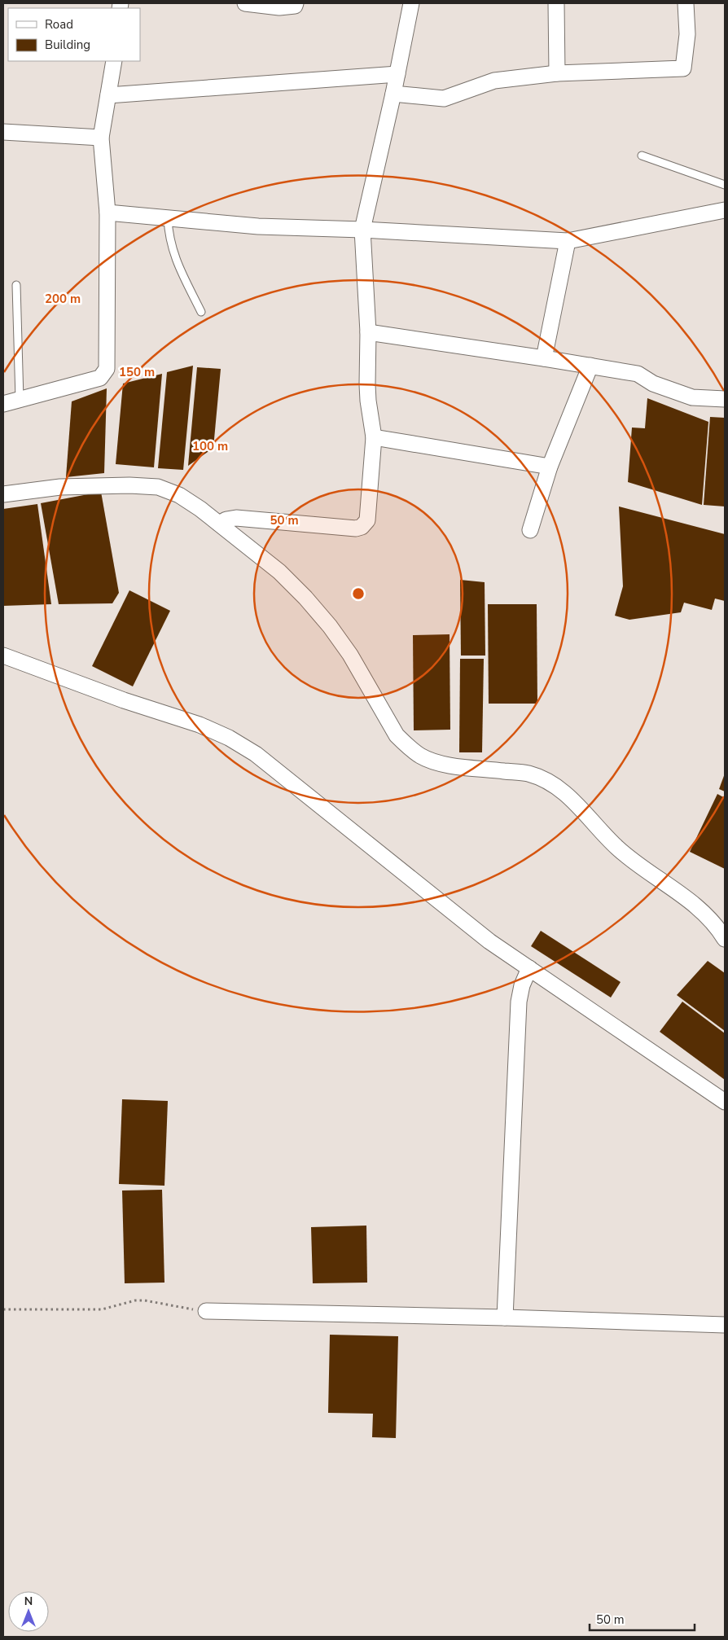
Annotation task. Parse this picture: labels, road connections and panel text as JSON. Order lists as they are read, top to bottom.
{
  "legend": ["Road", "Building"],
  "scale_bar": "50 m",
  "north": "top",
  "rings": [
    "200 m",
    "150 m",
    "100 m",
    "50 m"
  ]
}
